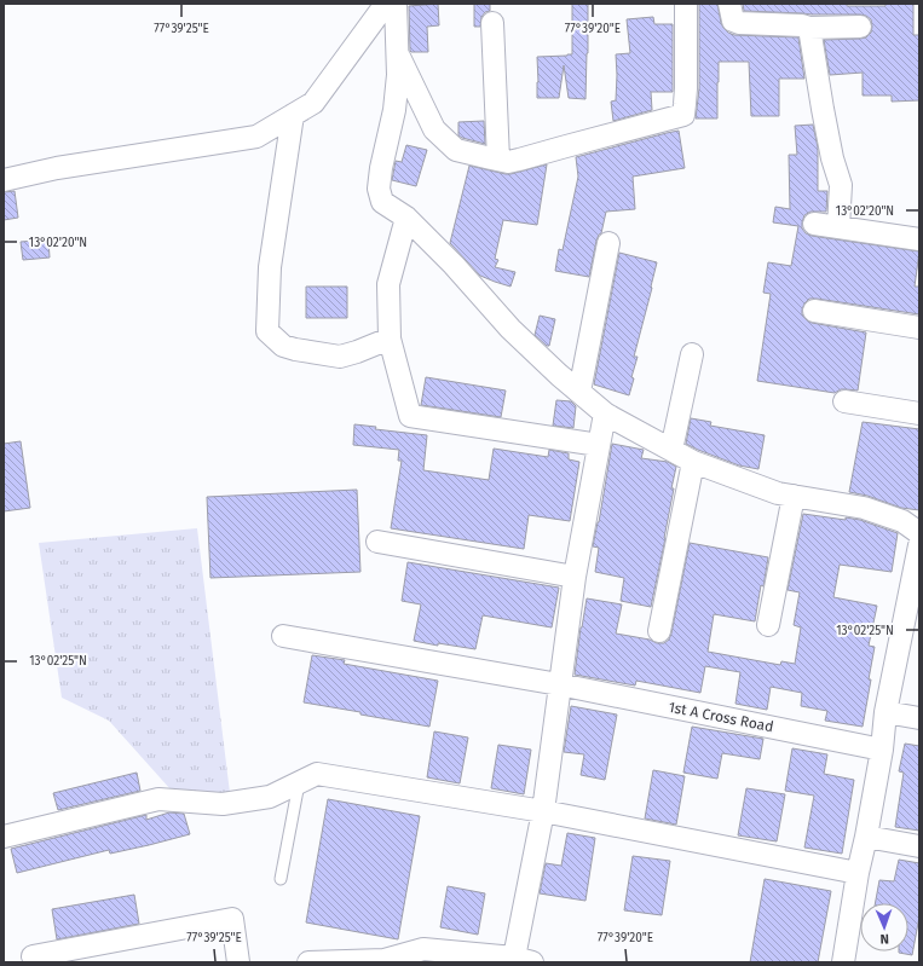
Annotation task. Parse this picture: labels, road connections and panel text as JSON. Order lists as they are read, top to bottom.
{
  "streets": {
    "street": ["1st A Cross Road"]
  },
  "north": "bottom",
  "coordinates": [
    "77°39'25\"E",
    "77°39'20\"E",
    "13°02'20\"N",
    "13°02'25\"N"
  ]
}
